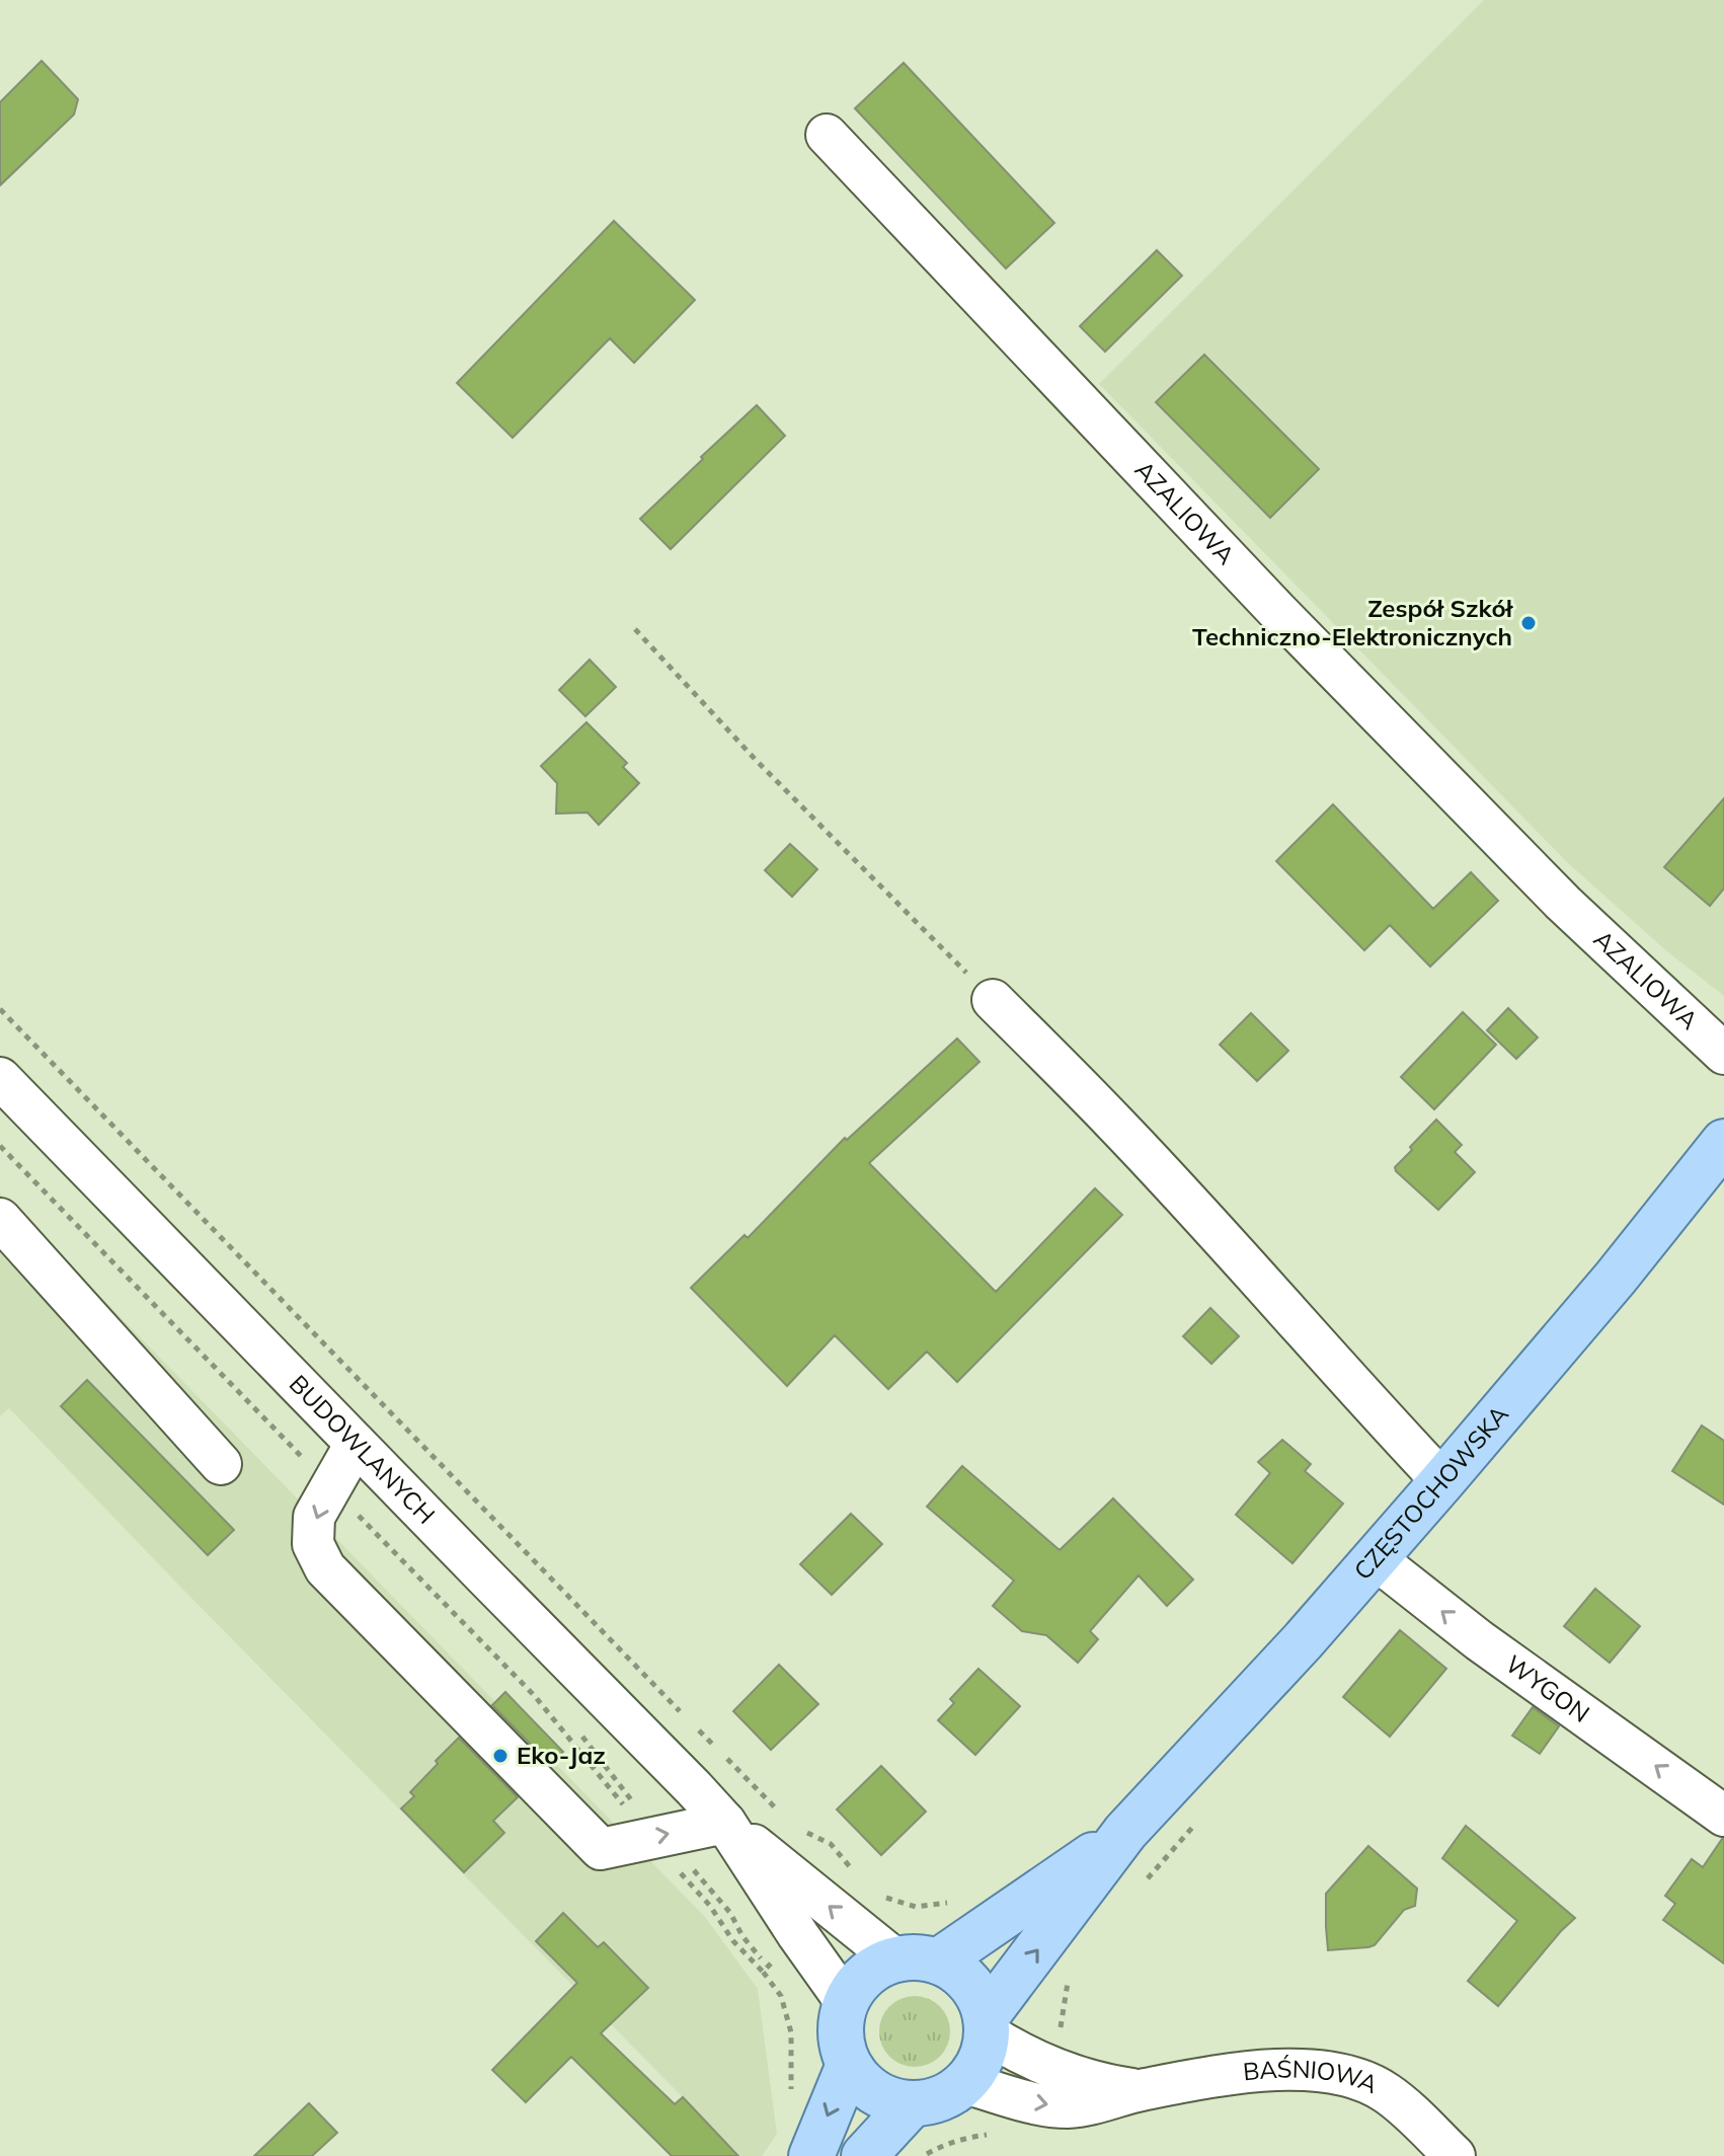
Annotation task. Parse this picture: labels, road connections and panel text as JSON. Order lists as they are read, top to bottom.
{
  "streets": {
    "main road": ["CZĘSTOCHOWSKA"],
    "street": [
      "AZALIOWA",
      "BUDOWLANYCH",
      "WYGON",
      "BAŚNIOWA"
    ]
  },
  "crossings": [
    ["BUDOWLANYCH", "CZĘSTOCHOWSKA"],
    ["BUDOWLANYCH", "BAŚNIOWA"],
    ["CZĘSTOCHOWSKA", "WYGON"],
    ["CZĘSTOCHOWSKA", "BAŚNIOWA"]
  ],
  "one_way": ["WYGON"],
  "places": ["Zespół Szkół Techniczno-Elektronicznych", "Eko-Jaz"]
}
